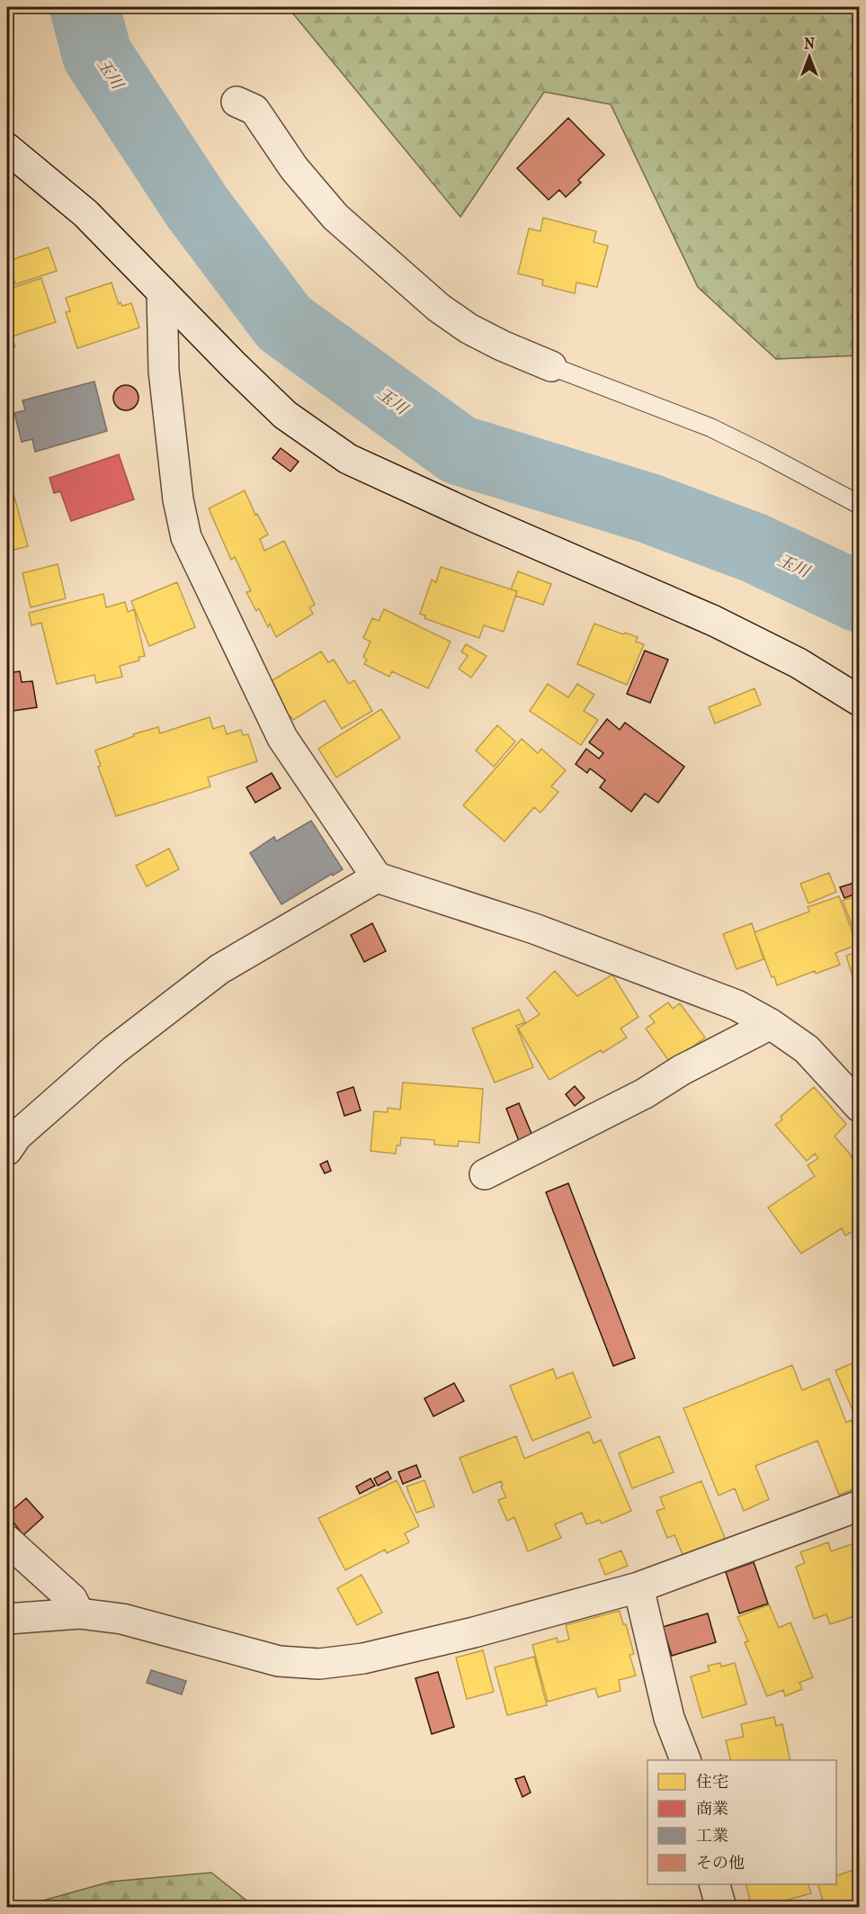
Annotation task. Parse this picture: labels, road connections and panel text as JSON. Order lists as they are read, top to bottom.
{
  "water": ["玉川"],
  "legend": [
    "住宅",
    "商業",
    "工業",
    "その他"
  ],
  "north": "top"
}
